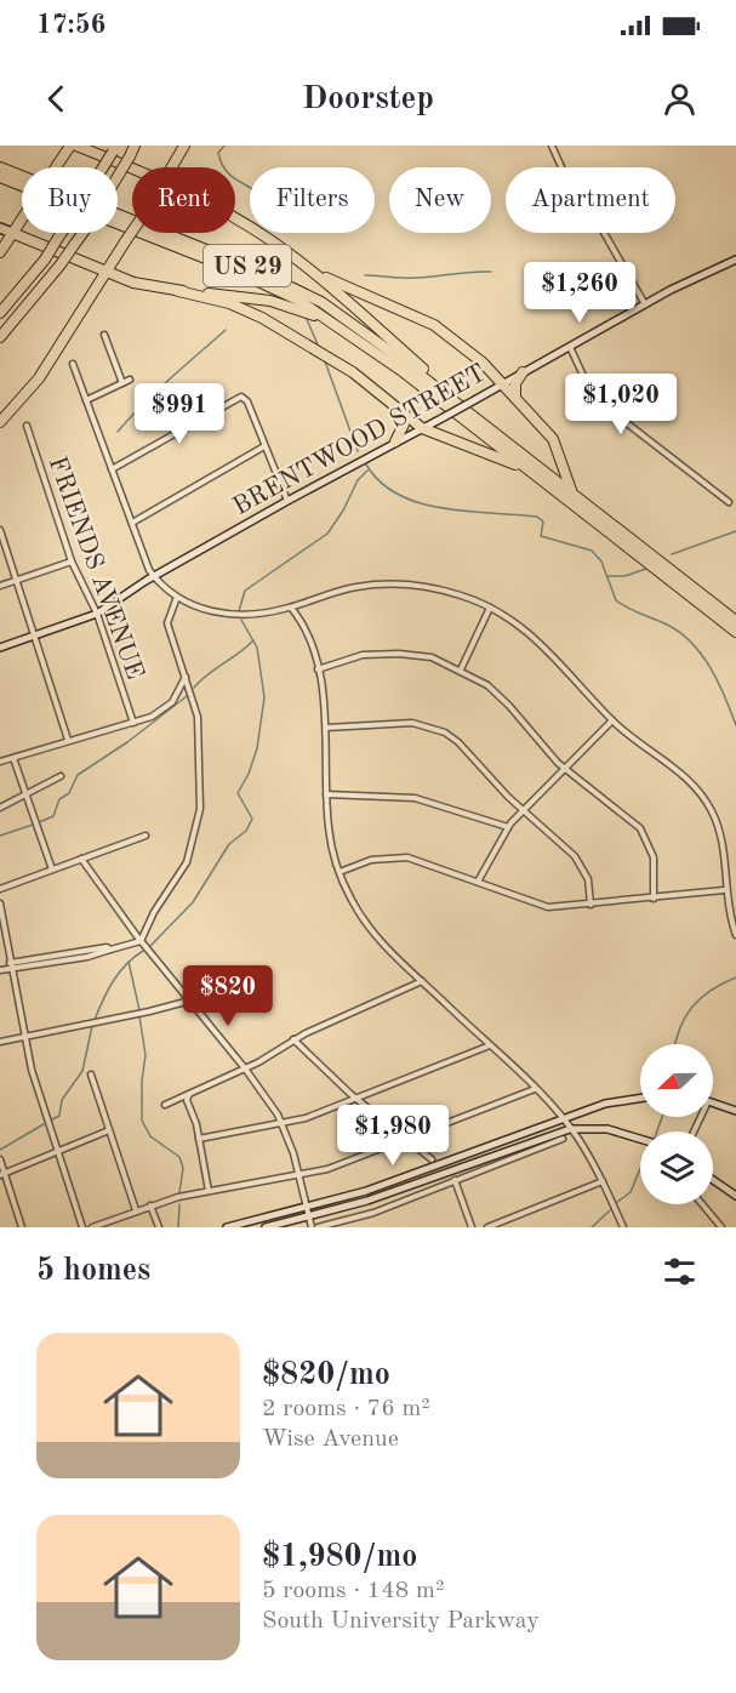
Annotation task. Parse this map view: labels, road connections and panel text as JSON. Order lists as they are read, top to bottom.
{
  "streets": {
    "highway": ["US 29"],
    "main road": ["BRENTWOOD STREET"],
    "street": ["FRIENDS AVENUE"]
  },
  "crossings": [
    ["BRENTWOOD STREET", "FRIENDS AVENUE"]
  ],
  "north": "left",
  "page": {
    "status": "17:56",
    "header": "Doorstep",
    "chip": [
      "Buy",
      "Rent",
      "Filters",
      "New",
      "Apartment"
    ],
    "price": [
      "$1,260",
      "$1,020",
      "$991",
      "$820",
      "$1,980"
    ],
    "heading": "5 homes",
    "list": [
      {
        "name": "$820/mo",
        "note": "2 rooms · 76 m² · Wise Avenue"
      },
      {
        "name": "$1,980/mo",
        "note": "5 rooms · 148 m² · South University Parkway"
      }
    ]
  }
}
